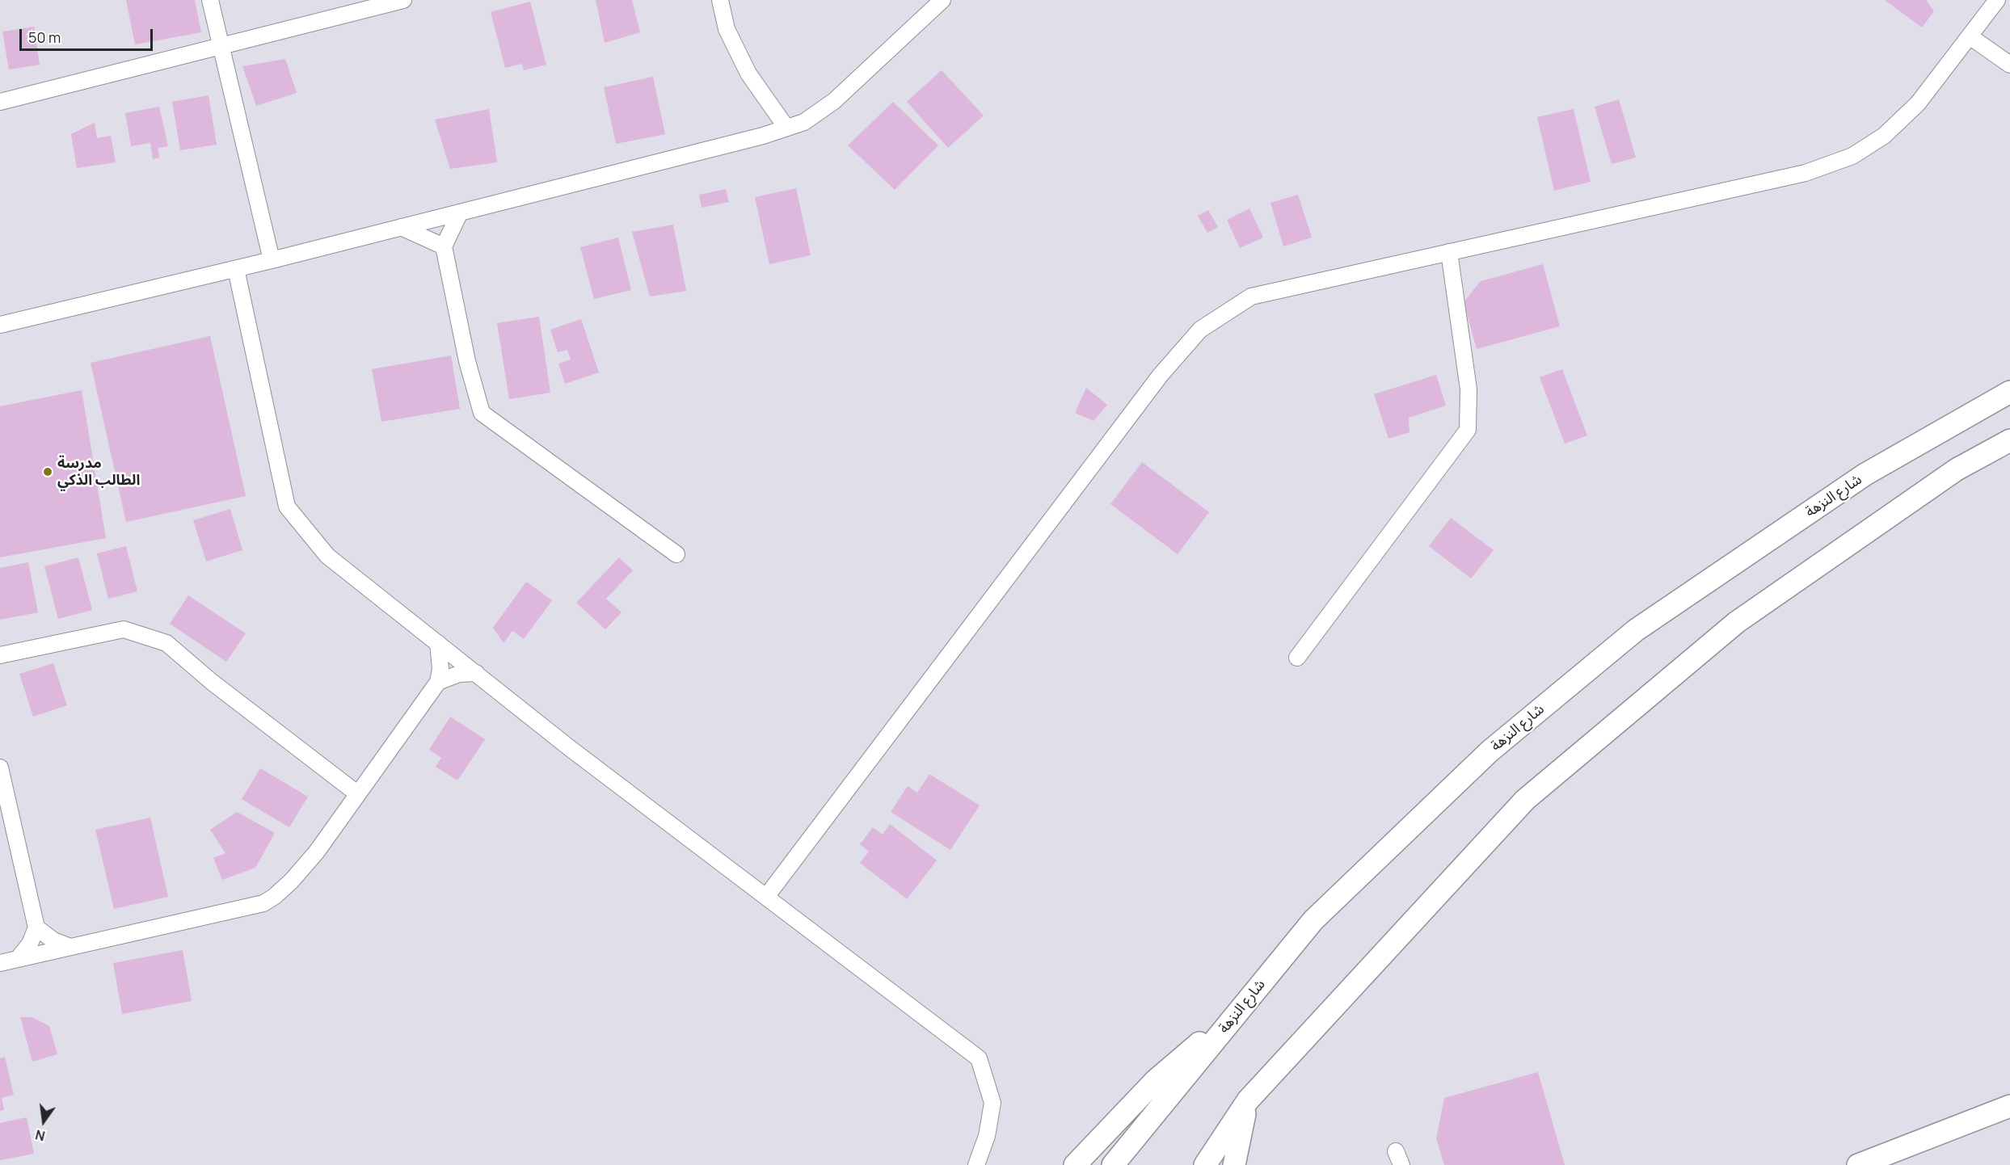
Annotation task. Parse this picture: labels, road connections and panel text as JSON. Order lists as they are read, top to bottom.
{
  "streets": {
    "main road": ["شارع النزهة"]
  },
  "places": ["مدرسة الطالب الذكي"],
  "scale_bar": "50 m",
  "north": "bottom"
}
